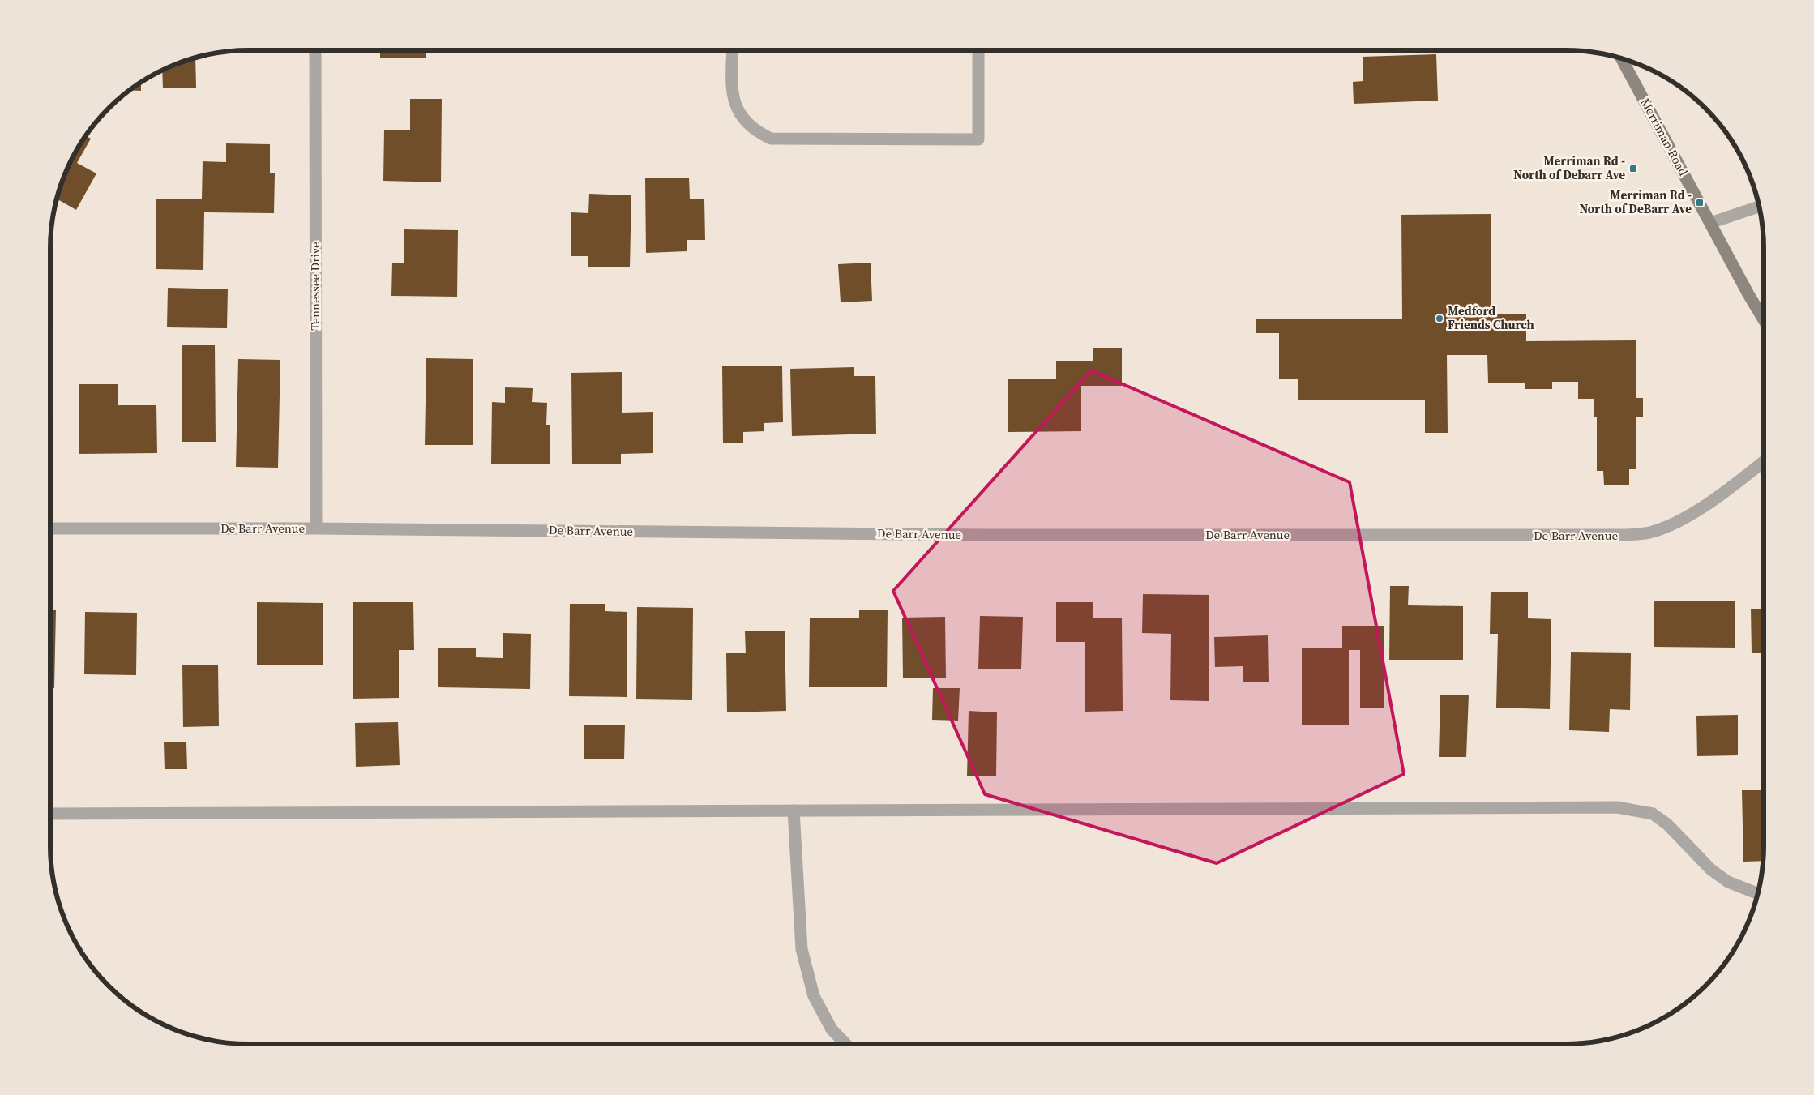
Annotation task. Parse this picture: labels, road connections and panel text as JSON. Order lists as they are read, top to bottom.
{
  "streets": {
    "street": ["Merriman Road", "Tennessee Drive", "De Barr Avenue"]
  },
  "crossings": [
    ["Tennessee Drive", "De Barr Avenue"]
  ],
  "places": {
    "transit": ["Merriman Rd - North of Debarr Ave", "Merriman Rd - North of DeBarr Ave"],
    "other": ["Medford Friends Church"]
  }
}
